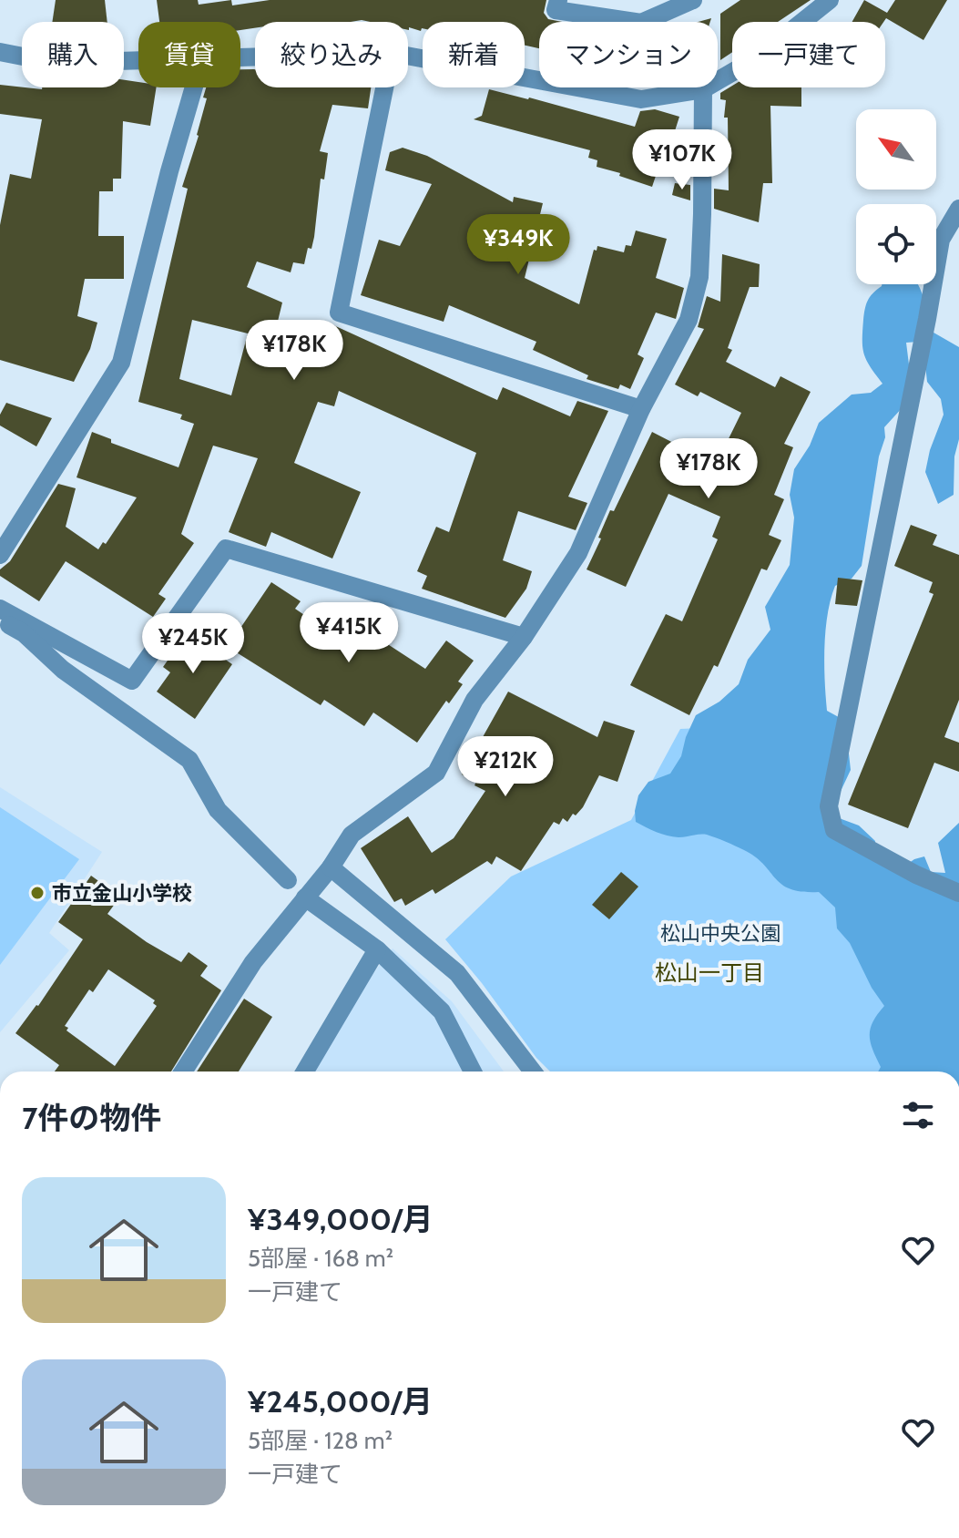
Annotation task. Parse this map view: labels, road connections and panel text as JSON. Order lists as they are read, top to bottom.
{
  "districts": ["松山一丁目"],
  "parks": ["松山中央公園"],
  "places": ["市立金山小学校"],
  "north": "top left",
  "page": {
    "chip": [
      "購入",
      "賃貸",
      "絞り込み",
      "新着",
      "マンション",
      "一戸建て"
    ],
    "price": [
      "¥107K",
      "¥349K",
      "¥178K",
      "¥178K",
      "¥415K",
      "¥245K",
      "¥212K"
    ],
    "heading": "7件の物件",
    "list": [
      {
        "name": "¥349,000/月",
        "note": "5部屋 · 168 m² · 一戸建て"
      },
      {
        "name": "¥245,000/月",
        "note": "5部屋 · 128 m² · 一戸建て"
      }
    ]
  }
}
